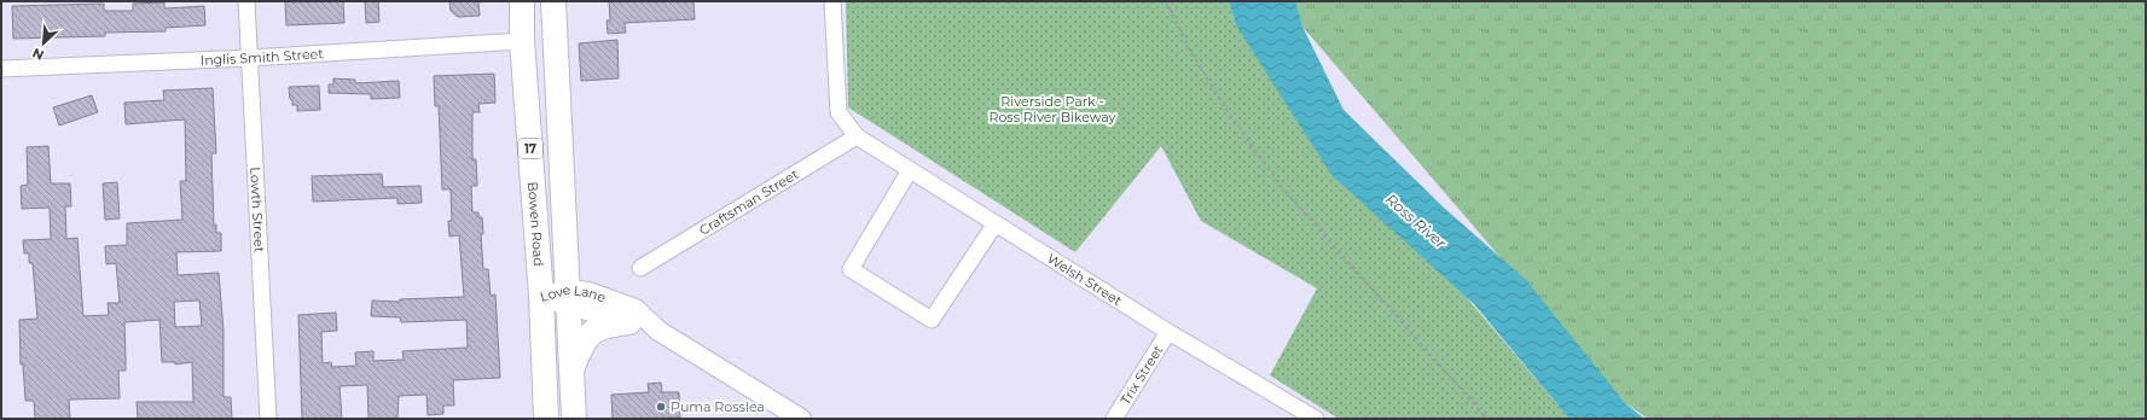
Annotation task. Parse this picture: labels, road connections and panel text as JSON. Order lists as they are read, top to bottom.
{
  "streets": {
    "main road": ["17", "Bowen Road"],
    "street": [
      "Inglis Smith Street",
      "Craftsman Street",
      "Lowth Street",
      "Welsh Street",
      "Love Lane",
      "Trix Street"
    ]
  },
  "crossings": [
    ["Inglis Smith Street", "Lowth Street"],
    ["Inglis Smith Street", "Bowen Road"],
    ["Craftsman Street", "Welsh Street"],
    ["Bowen Road", "Love Lane"],
    ["Welsh Street", "Trix Street"]
  ],
  "water": ["Ross River"],
  "parks": ["Riverside Park - Ross River Bikeway"],
  "places": ["Puma Rosslea"],
  "north": "bottom left"
}
